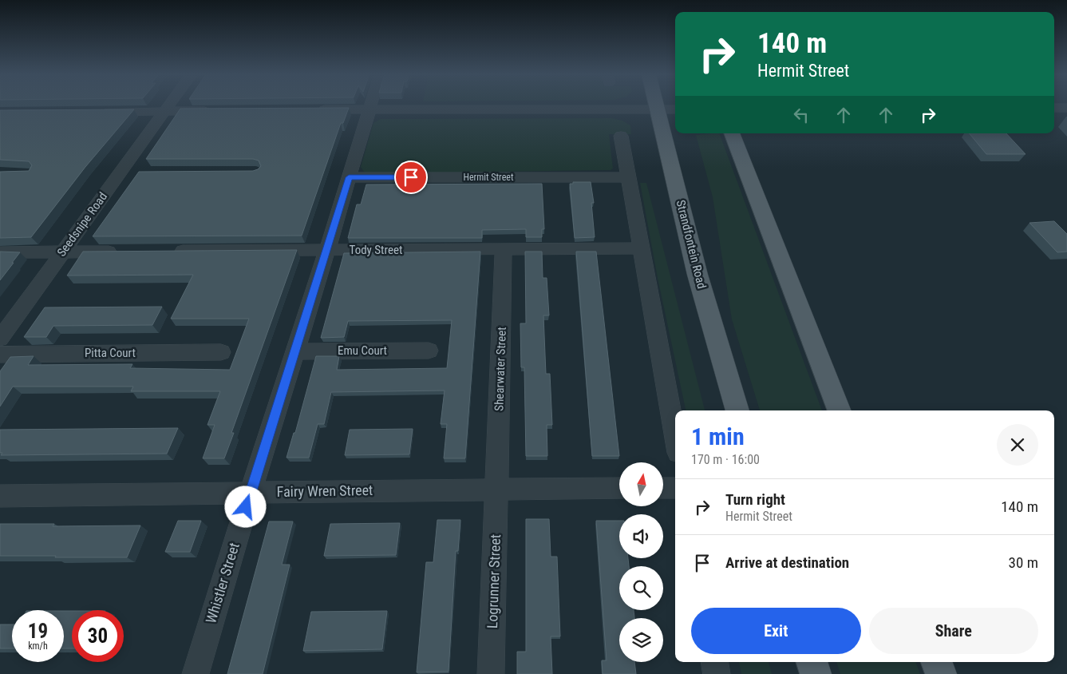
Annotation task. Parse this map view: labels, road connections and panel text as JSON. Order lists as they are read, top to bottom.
{
  "streets": {
    "main road": ["Strandfontein Road"],
    "street": [
      "Hermit Street",
      "Seedsnipe Road",
      "Tody Street",
      "Emu Court",
      "Pitta Court",
      "Shearwater Street",
      "Fairy Wren Street",
      "Logrunner Street",
      "Whistler Street"
    ]
  },
  "crossings": [
    ["Hermit Street", "Whistler Street"],
    ["Tody Street", "Shearwater Street"],
    ["Tody Street", "Whistler Street"],
    ["Emu Court", "Whistler Street"],
    ["Shearwater Street", "Fairy Wren Street"],
    ["Shearwater Street", "Logrunner Street"],
    ["Fairy Wren Street", "Logrunner Street"],
    ["Fairy Wren Street", "Whistler Street"]
  ],
  "north": "top",
  "page": {
    "turn": ["140 m", "Hermit Street"],
    "heading": ["1 min", "170 m · 16:00"],
    "list": [
      {
        "name": "Turn right",
        "note": "Hermit Street",
        "value": "140 m"
      },
      {
        "name": "Arrive at destination",
        "value": "30 m"
      }
    ],
    "buttons": ["Exit", "Share"],
    "speed": "19 km/h",
    "limit": "30"
  }
}
